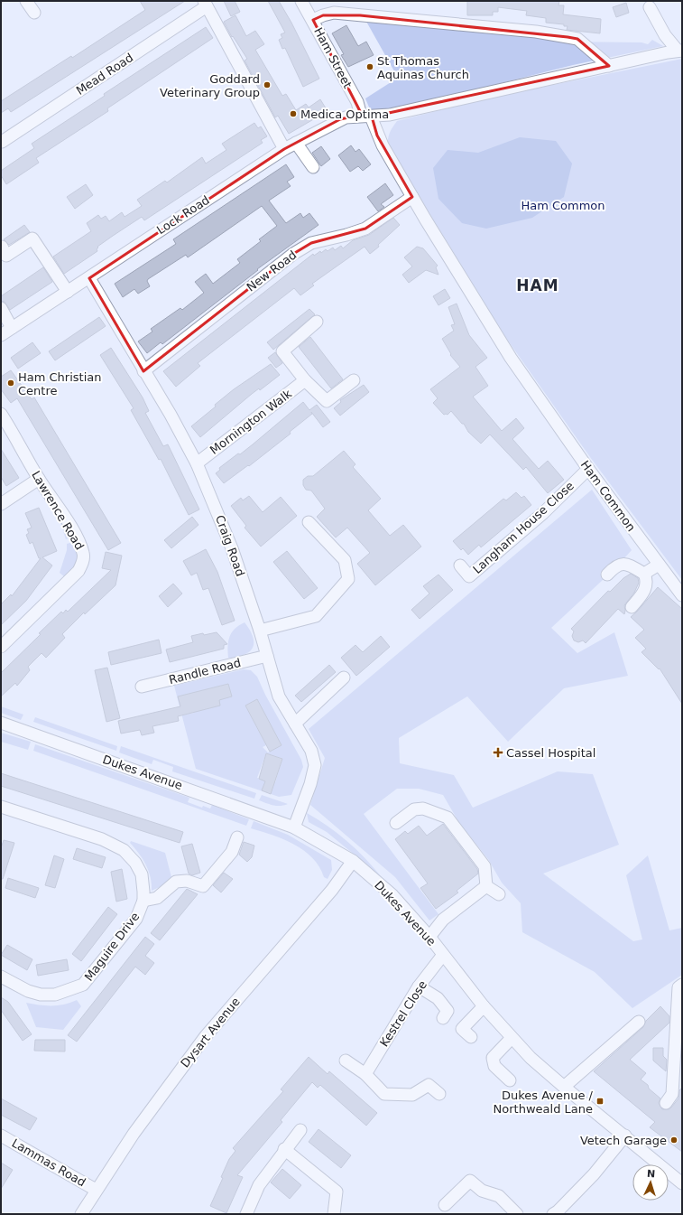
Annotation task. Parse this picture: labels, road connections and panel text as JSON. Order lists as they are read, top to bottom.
{
  "streets": {
    "street": [
      "Ham Street",
      "Mead Road",
      "Lock Road",
      "New Road",
      "Mornington Walk",
      "Ham Common",
      "Lawrence Road",
      "Langham House Close",
      "Craig Road",
      "Randle Road",
      "Dukes Avenue",
      "Maguire Drive",
      "Kestrel Close",
      "Dysart Avenue",
      "Lammas Road"
    ]
  },
  "crossings": [
    ["Ham Street", "Lock Road"],
    ["Ham Street", "Ham Common"],
    ["Lock Road", "Ham Common"],
    ["Lock Road", "Craig Road"],
    ["New Road", "Ham Common"],
    ["New Road", "Craig Road"],
    ["Mornington Walk", "Craig Road"],
    ["Ham Common", "Langham House Close"],
    ["Craig Road", "Randle Road"],
    ["Craig Road", "Dukes Avenue"],
    ["Dukes Avenue", "Kestrel Close"],
    ["Dukes Avenue", "Dysart Avenue"],
    ["Dysart Avenue", "Lammas Road"]
  ],
  "districts": ["HAM"],
  "parks": ["Ham Common"],
  "places": {
    "other": [
      "St Thomas Aquinas Church",
      "Goddard Veterinary Group",
      "Medica Optima",
      "Ham Christian Centre",
      "Vetech Garage"
    ],
    "health": ["Cassel Hospital"],
    "transit": ["Dukes Avenue / Northweald Lane"]
  },
  "north": "top"
}
